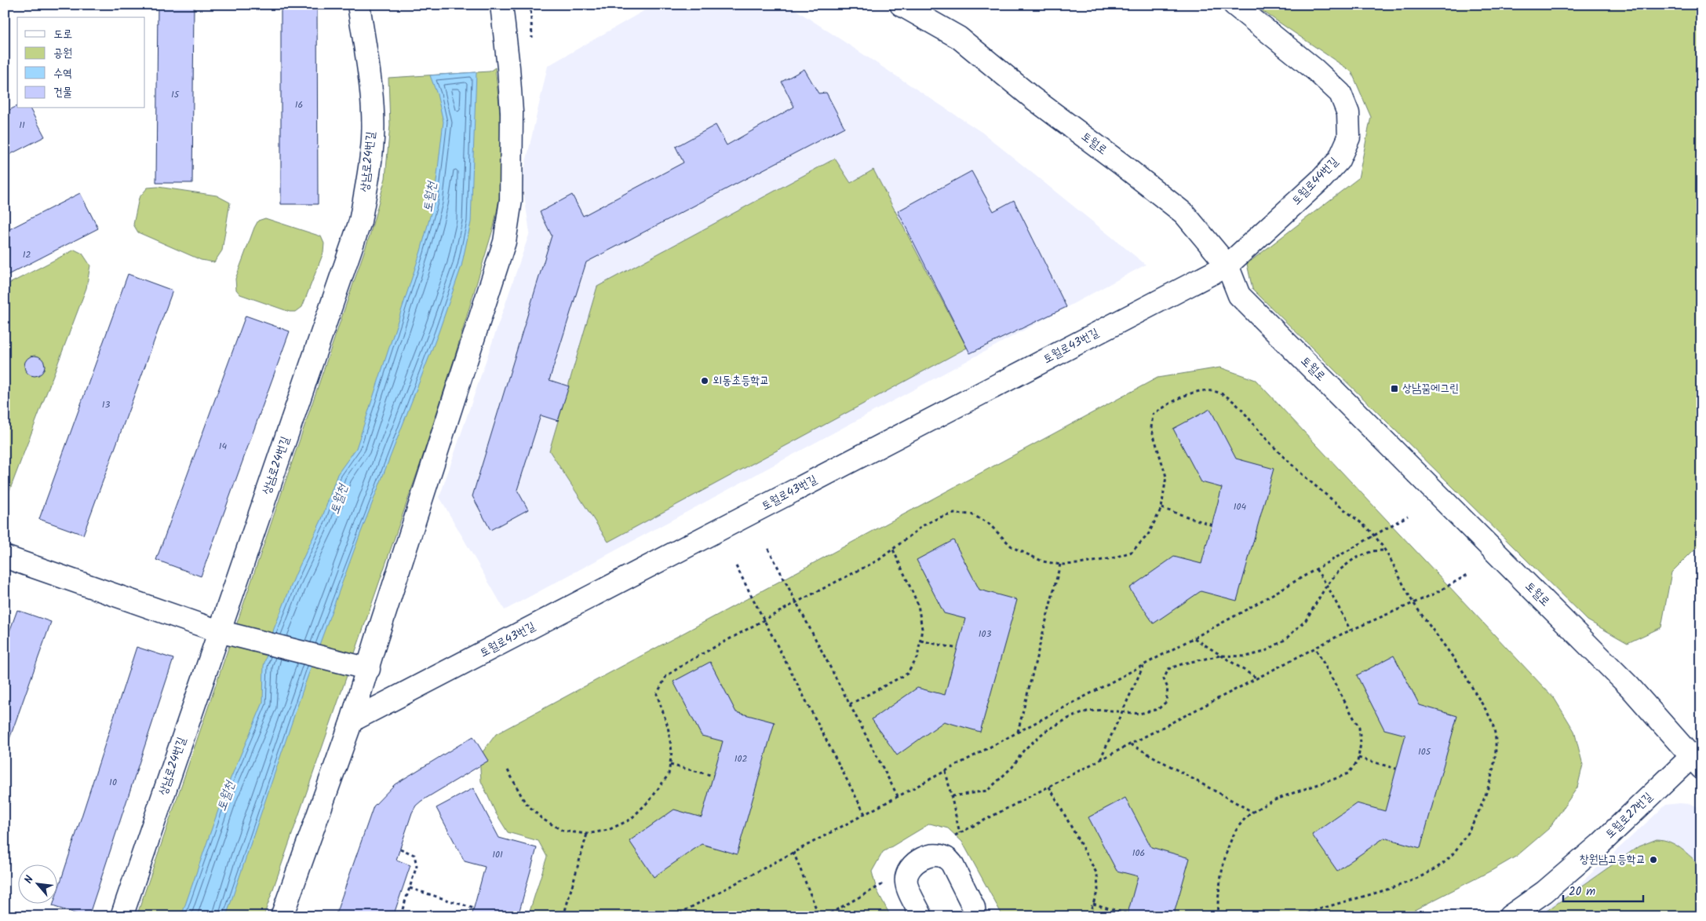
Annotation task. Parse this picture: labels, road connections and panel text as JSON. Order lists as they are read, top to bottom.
{
  "streets": {
    "street": [
      "토월로",
      "상남로24번길",
      "토월로44번길",
      "토월로43번길",
      "토월로27번길"
    ]
  },
  "crossings": [
    ["토월로", "토월로44번길"],
    ["토월로", "토월로43번길"],
    ["토월로", "토월로27번길"],
    ["토월로44번길", "토월로43번길"]
  ],
  "water": ["토월천"],
  "places": {
    "other": ["외동초등학교", "창원남고등학교"],
    "transit": ["상남꿈에그린"]
  },
  "house_numbers": [
    "15",
    "16",
    "11",
    "12",
    "13",
    "14",
    "104",
    "103",
    "105",
    "102",
    "10",
    "106",
    "101"
  ],
  "legend": [
    "도로",
    "공원",
    "수역",
    "건물"
  ],
  "scale_bar": "20 m",
  "north": "top left"
}
